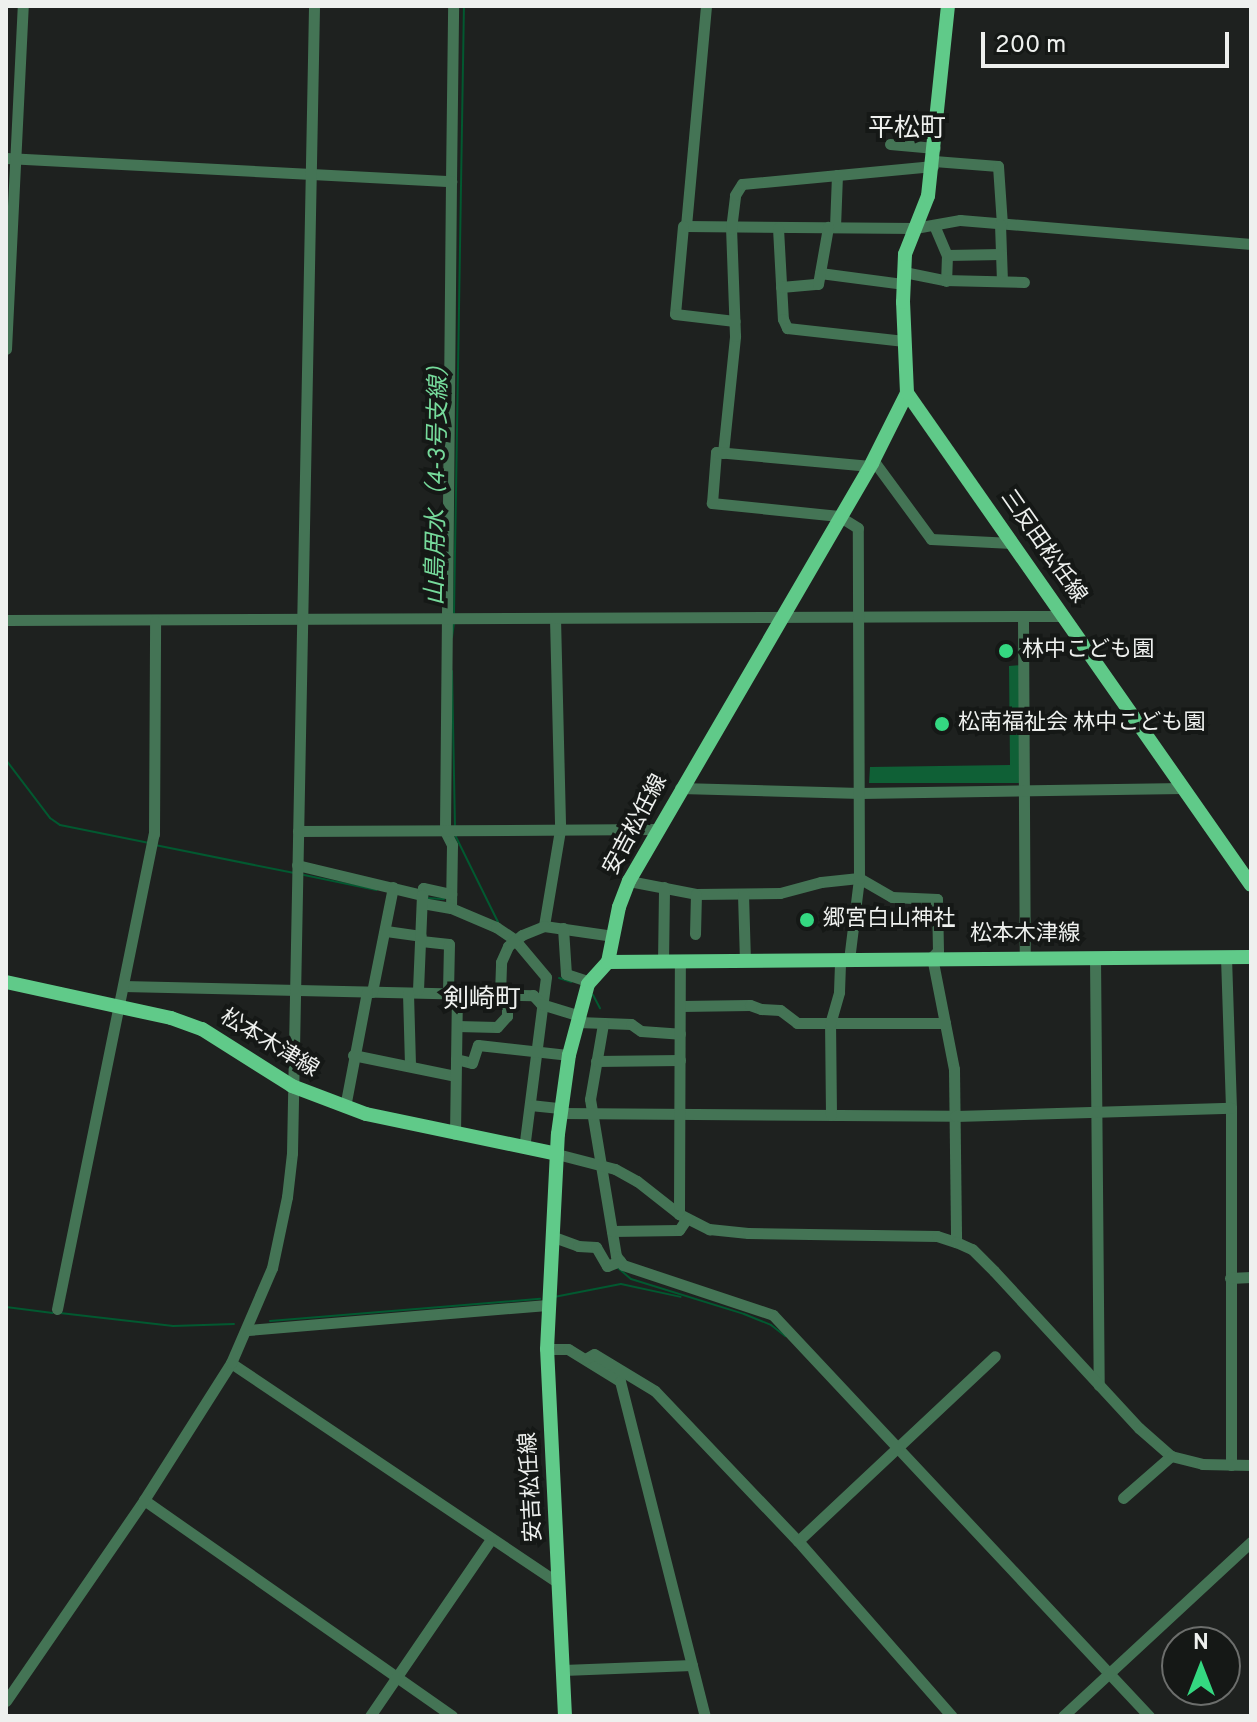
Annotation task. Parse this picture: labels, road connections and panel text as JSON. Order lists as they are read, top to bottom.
{
  "streets": {
    "main road": ["三反田松任線", "安吉松任線", "松本木津線"]
  },
  "crossings": [
    ["三反田松任線", "安吉松任線"],
    ["安吉松任線", "松本木津線"]
  ],
  "districts": ["平松町", "剣崎町"],
  "water": ["山島用水（4-3号支線）"],
  "places": ["林中こども園", "松南福祉会 林中こども園", "郷宮白山神社"],
  "scale_bar": "200 m",
  "north": "top"
}
